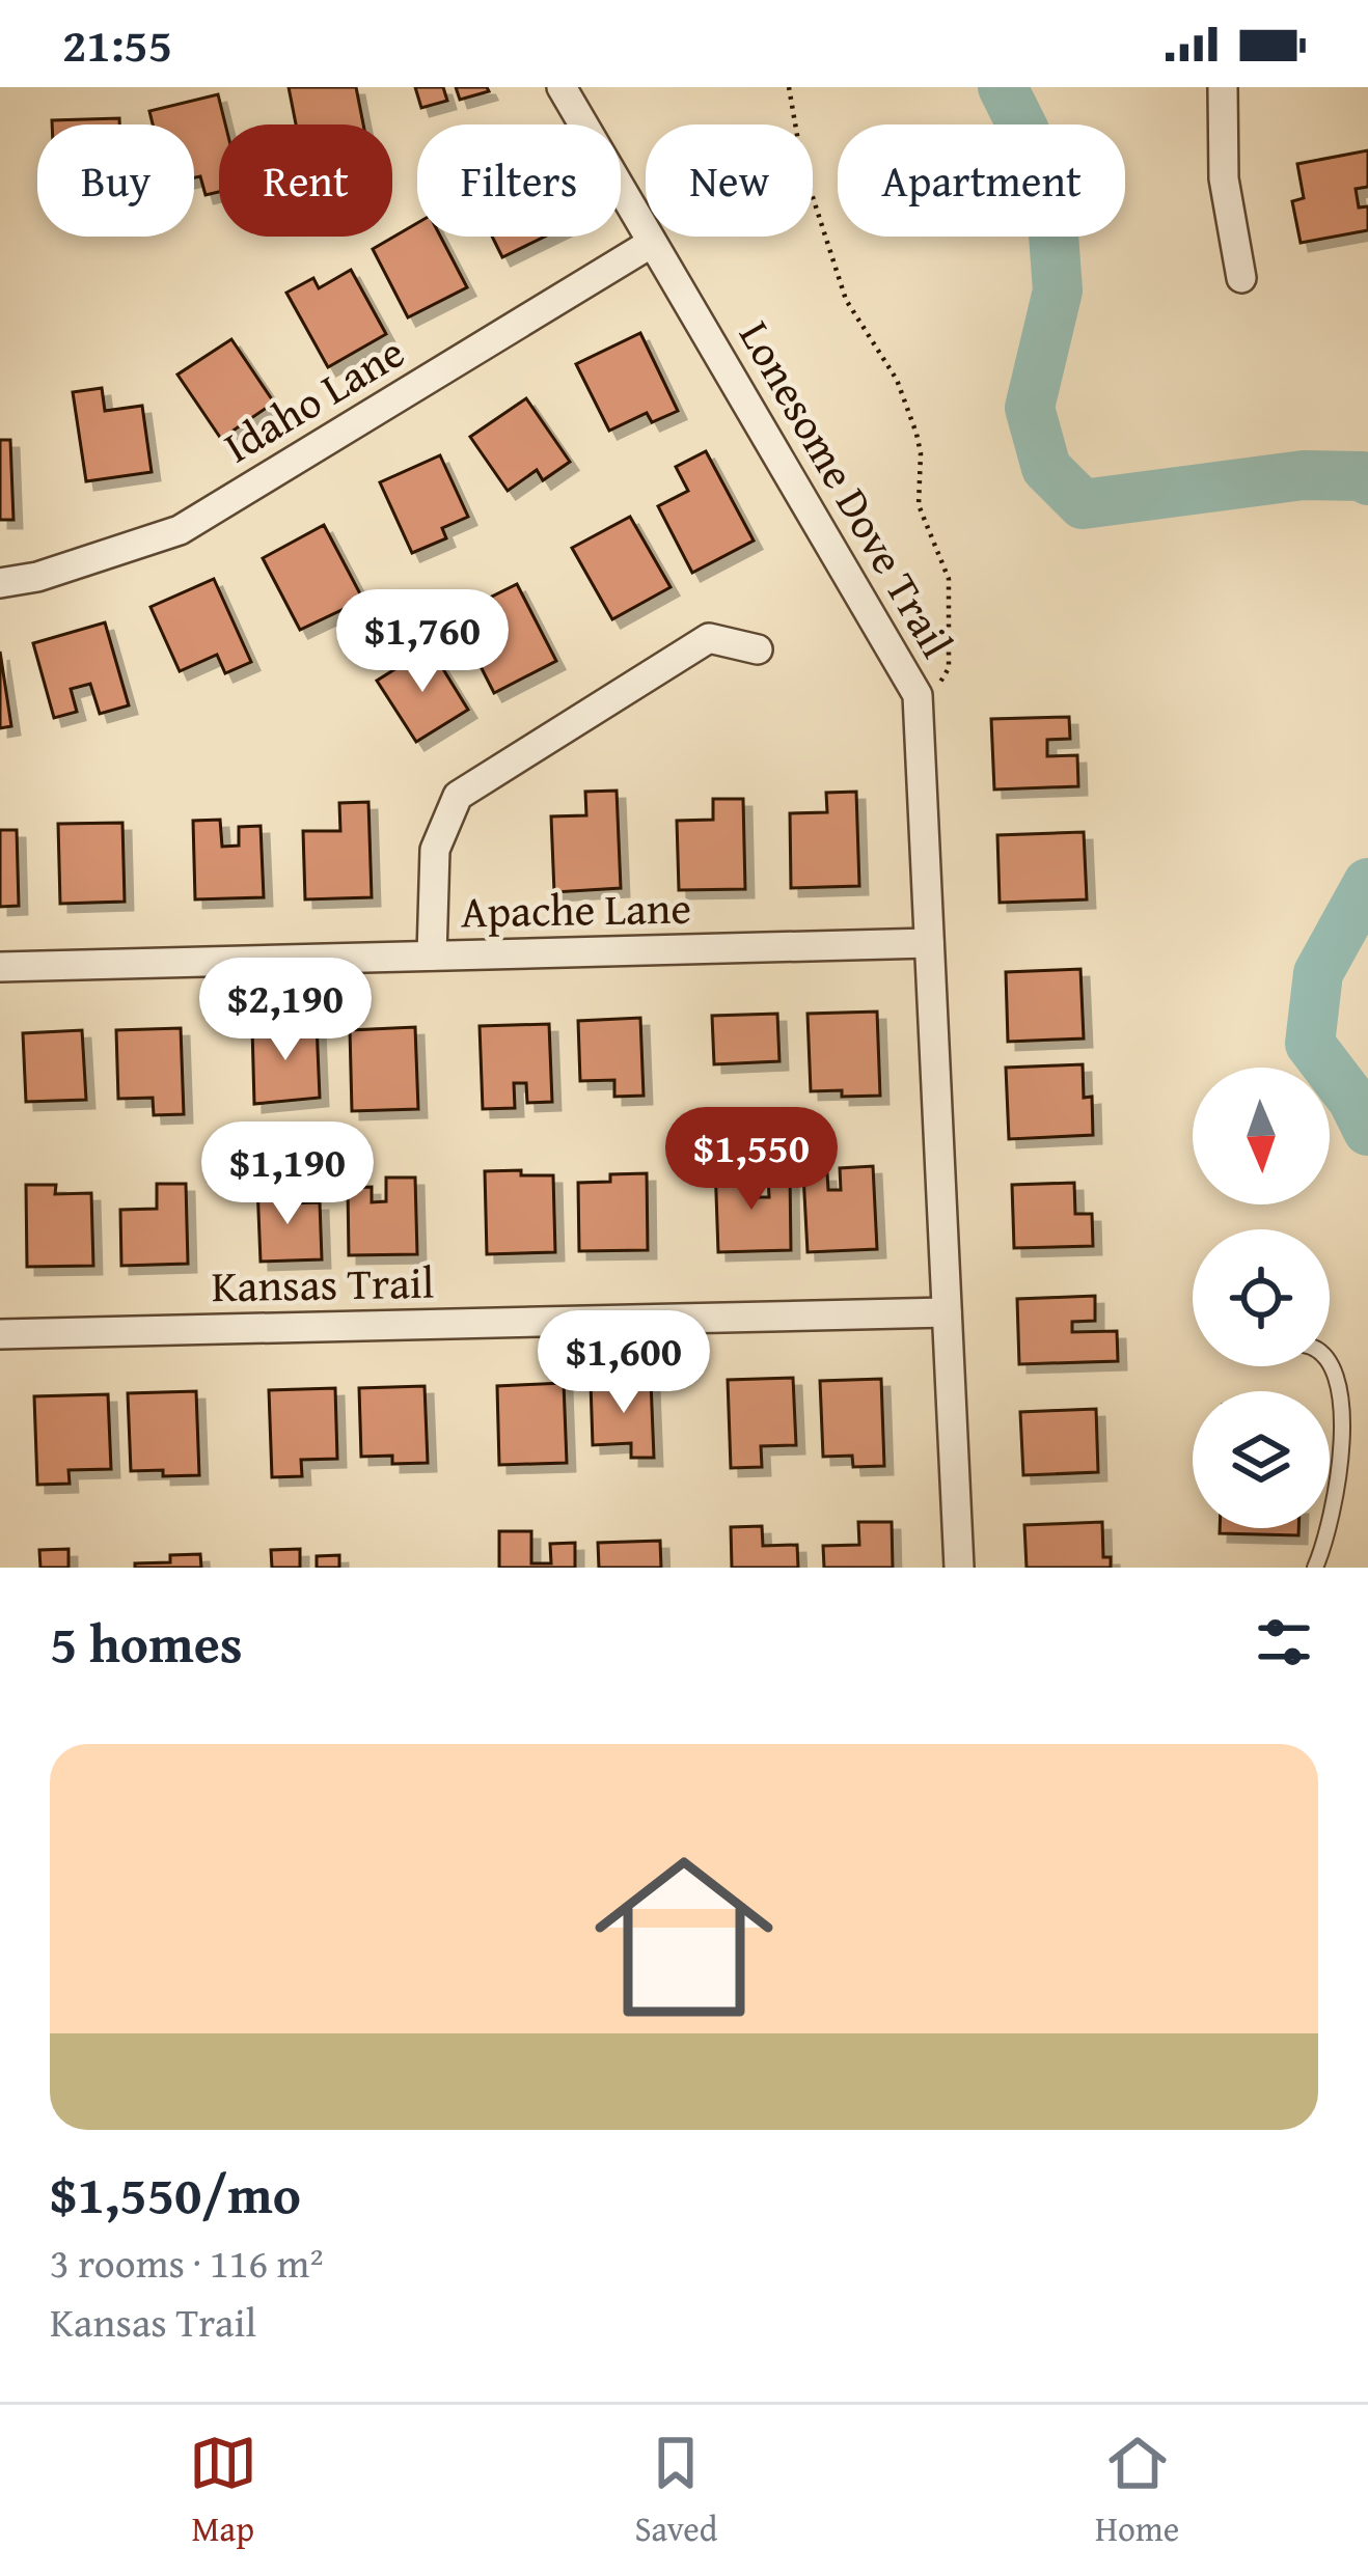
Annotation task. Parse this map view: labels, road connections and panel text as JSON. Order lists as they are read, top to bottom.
{
  "streets": {
    "street": [
      "Idaho Lane",
      "Lonesome Dove Trail",
      "Apache Lane",
      "Kansas Trail"
    ]
  },
  "crossings": [
    ["Idaho Lane", "Lonesome Dove Trail"],
    ["Lonesome Dove Trail", "Apache Lane"],
    ["Lonesome Dove Trail", "Kansas Trail"]
  ],
  "north": "bottom",
  "page": {
    "status": "21:55",
    "chip": [
      "Buy",
      "Rent",
      "Filters",
      "New",
      "Apartment"
    ],
    "price": [
      "$1,760",
      "$2,190",
      "$1,550",
      "$1,190",
      "$1,600"
    ],
    "heading": "5 homes",
    "list": [
      {
        "name": "$1,550/mo",
        "note": "3 rooms · 116 m² · Kansas Trail"
      }
    ],
    "tabs": ["Map", "Saved", "Home"]
  }
}
